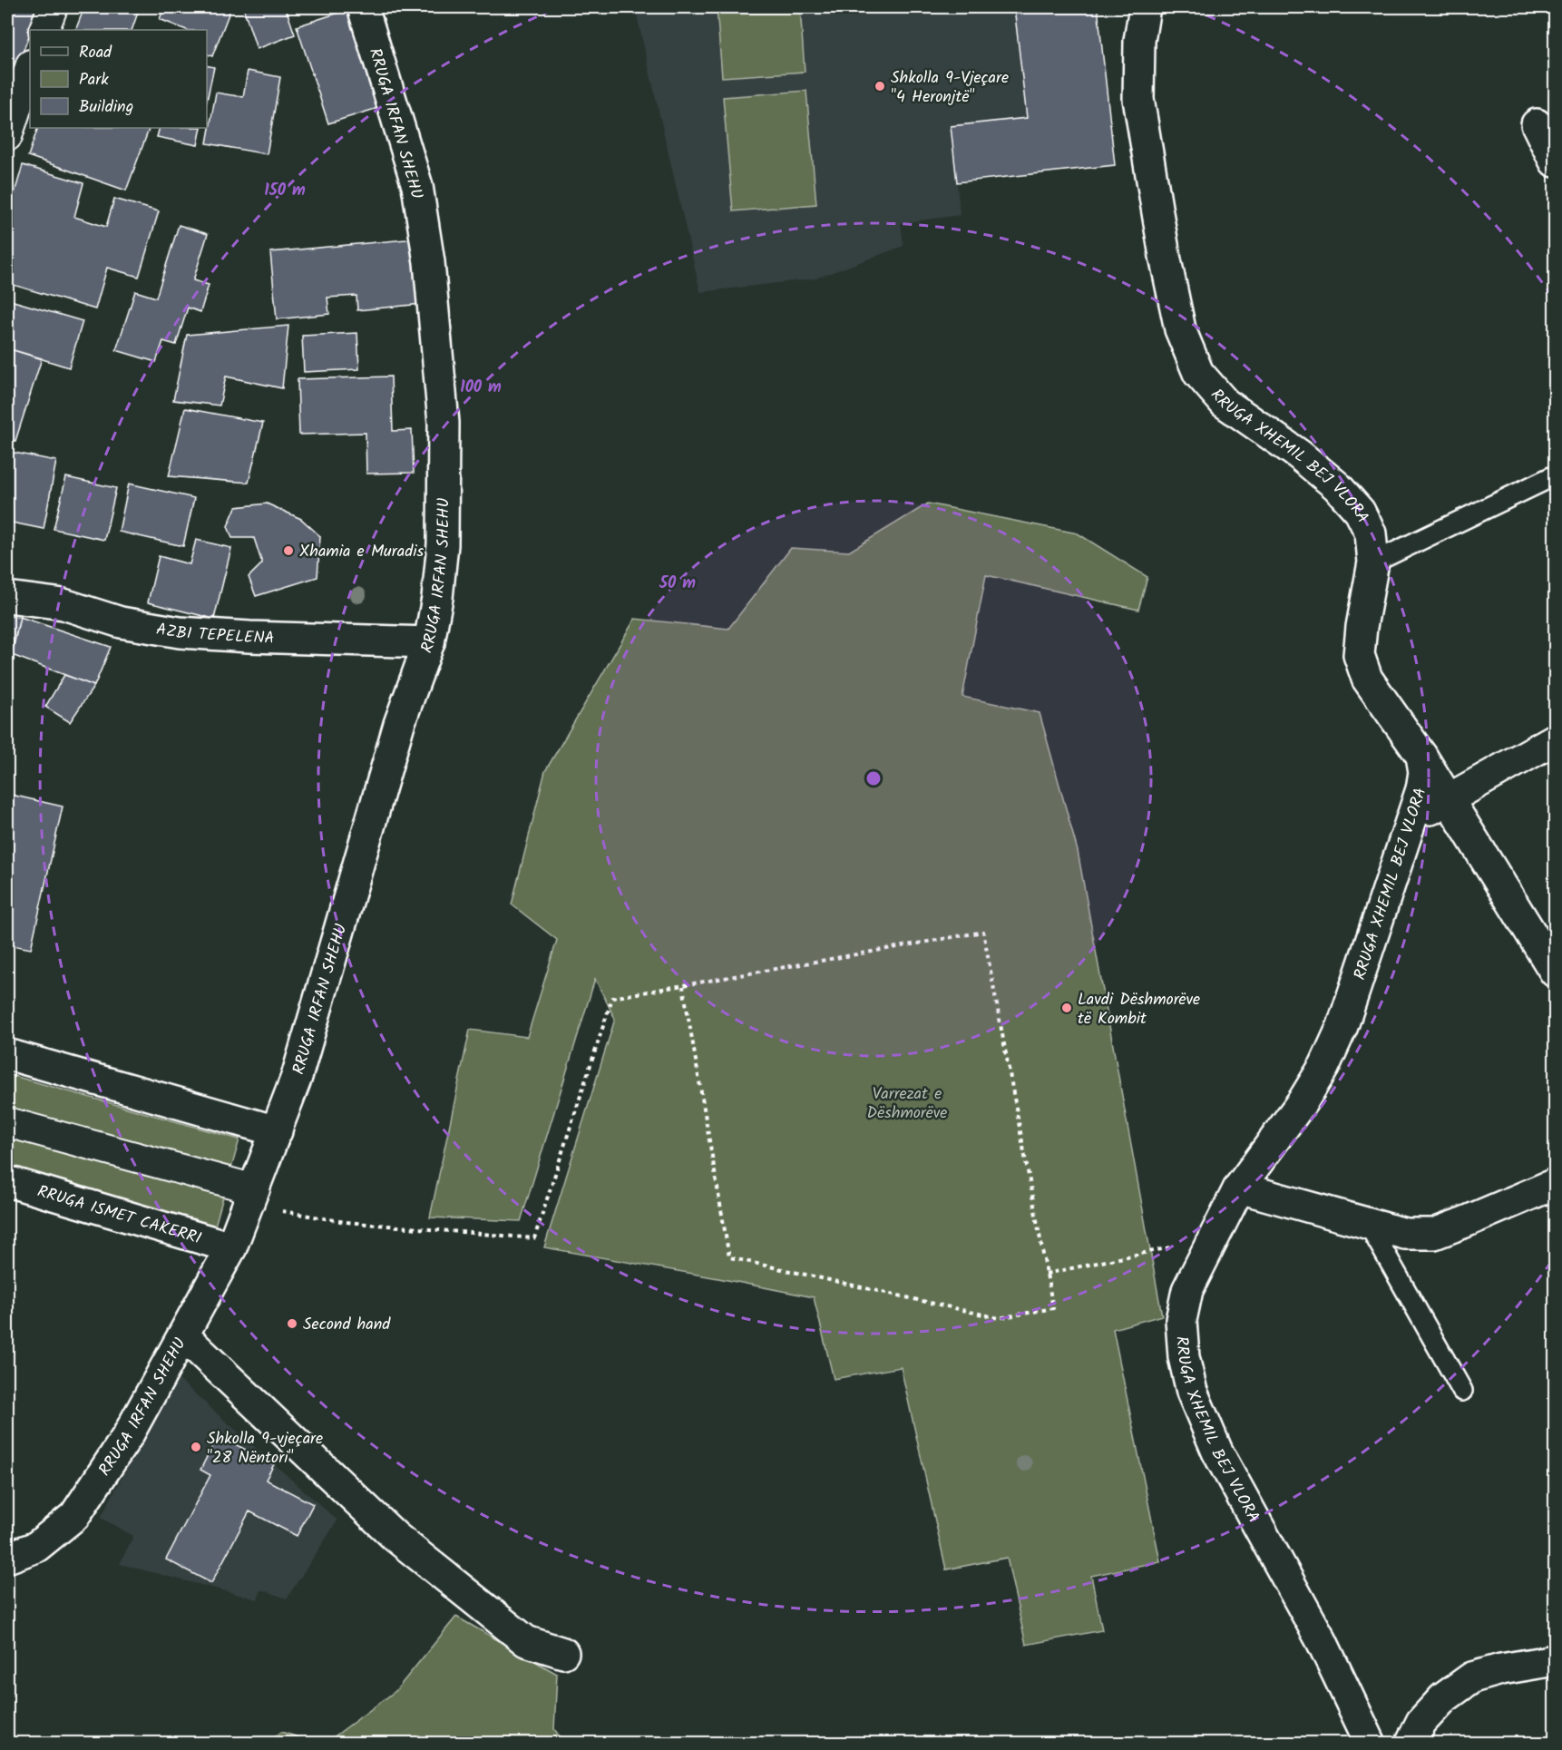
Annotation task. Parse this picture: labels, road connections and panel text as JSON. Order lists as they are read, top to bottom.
{
  "streets": {
    "street": [
      "RRUGA IRFAN SHEHU",
      "RRUGA XHEMIL BEJ VLORA",
      "AZBI TEPELENA",
      "RRUGA ISMET CAKERRI"
    ]
  },
  "crossings": [
    ["RRUGA IRFAN SHEHU", "AZBI TEPELENA"],
    ["RRUGA IRFAN SHEHU", "RRUGA ISMET CAKERRI"]
  ],
  "parks": ["Varrezat e Dëshmorëve"],
  "places": [
    "Shkolla 9-Vjeçare \"4 Heronjtë\"",
    "Xhamia e Muradis",
    "Lavdi Dëshmorëve të Kombit",
    "Second hand",
    "Shkolla 9-vjeçare \"28 Nëntori\""
  ],
  "legend": ["Road", "Park", "Building"],
  "rings": ["150 m", "100 m", "50 m"]
}
